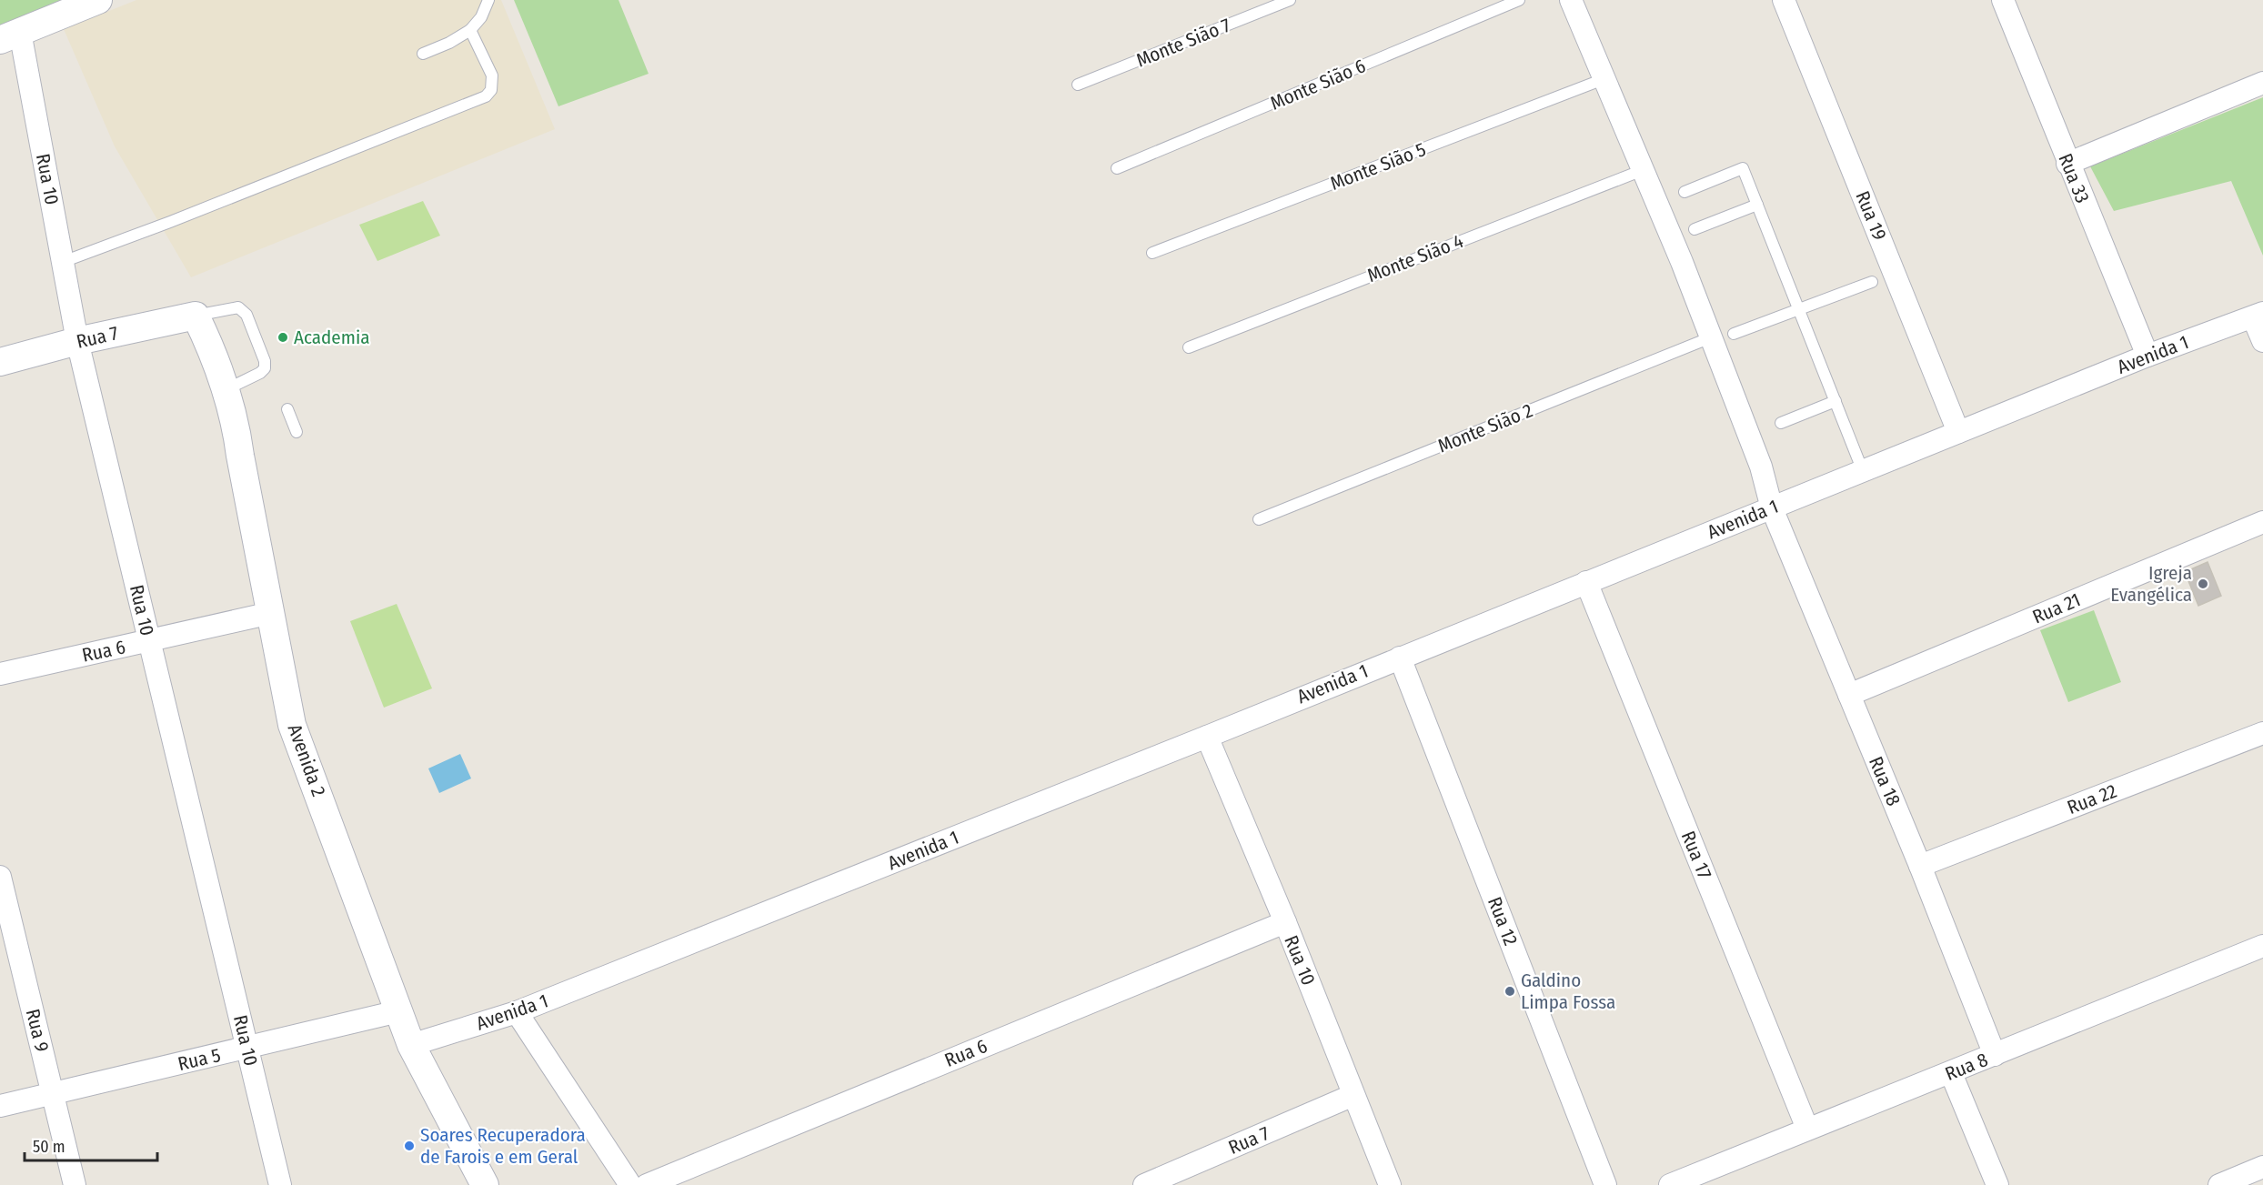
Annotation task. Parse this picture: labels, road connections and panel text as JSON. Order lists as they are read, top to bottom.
{
  "streets": {
    "street": [
      "Rua 33",
      "Rua 10",
      "Rua 19",
      "Rua 7",
      "Avenida 1",
      "Rua 21",
      "Rua 6",
      "Avenida 2",
      "Rua 18",
      "Rua 22",
      "Rua 17",
      "Rua 12",
      "Rua 9",
      "Rua 5",
      "Rua 8"
    ],
    "lane": [
      "Monte Sião 7",
      "Monte Sião 6",
      "Monte Sião 5",
      "Monte Sião 4",
      "Monte Sião 2"
    ]
  },
  "crossings": [
    ["Monte Sião 5", "Rua 18"],
    ["Rua 33", "Avenida 1"],
    ["Rua 10", "Rua 7"],
    ["Rua 10", "Avenida 1"],
    ["Rua 10", "Rua 6"],
    ["Rua 10", "Rua 5"],
    ["Rua 19", "Avenida 1"],
    ["Monte Sião 4", "Rua 18"],
    ["Rua 7", "Avenida 2"],
    ["Avenida 1", "Avenida 2"],
    ["Avenida 1", "Rua 18"],
    ["Avenida 1", "Rua 17"],
    ["Avenida 1", "Rua 12"],
    ["Monte Sião 2", "Rua 18"],
    ["Rua 21", "Rua 18"],
    ["Rua 6", "Avenida 2"],
    ["Avenida 2", "Rua 5"],
    ["Rua 18", "Rua 22"],
    ["Rua 18", "Rua 8"],
    ["Rua 17", "Rua 8"],
    ["Rua 9", "Rua 5"]
  ],
  "places": [
    "Academia",
    "Igreja Evangélica",
    "Galdino Limpa Fossa",
    "Soares Recuperadora de Farois e em Geral"
  ],
  "scale_bar": "50 m"
}
